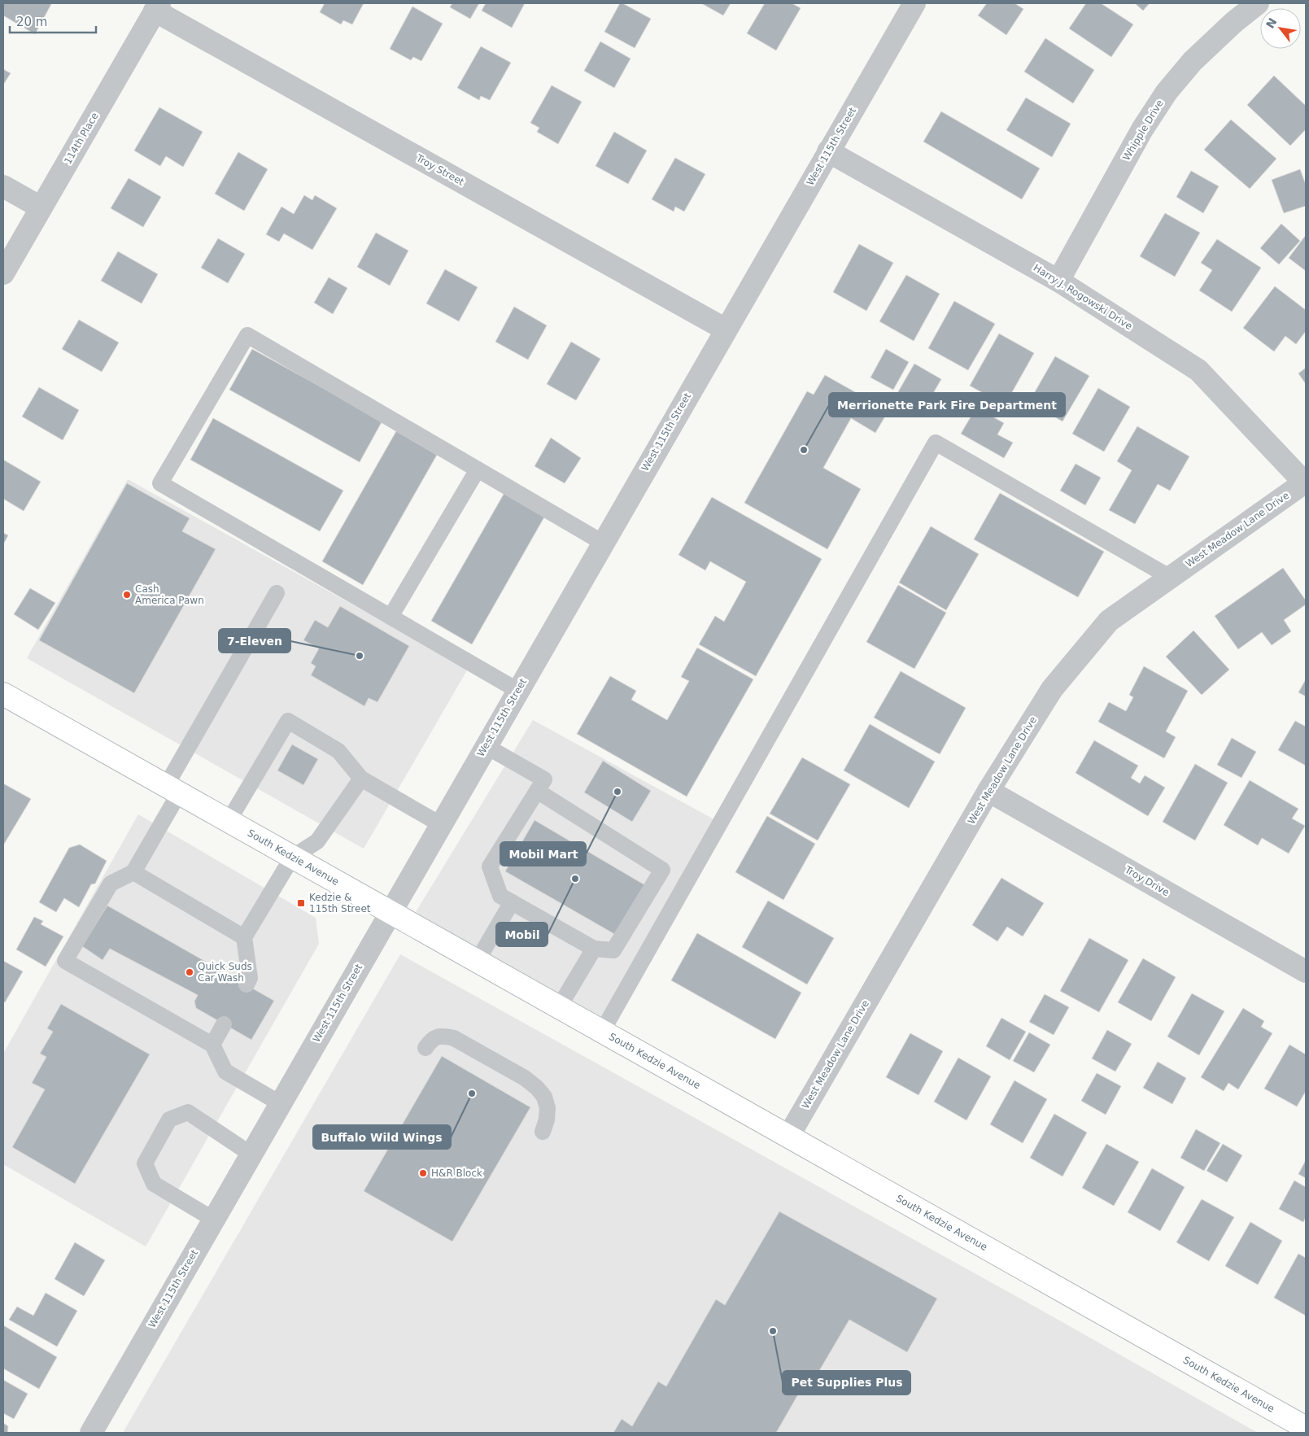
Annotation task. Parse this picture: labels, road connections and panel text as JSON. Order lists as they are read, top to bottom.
{
  "streets": {
    "main road": ["South Kedzie Avenue"],
    "street": [
      "Whipple Drive",
      "114th Place",
      "West 115th Street",
      "Troy Street",
      "Harry J. Rogowski Drive",
      "West Meadow Lane Drive",
      "Troy Drive"
    ]
  },
  "crossings": [
    ["Whipple Drive", "Harry J. Rogowski Drive"],
    ["114th Place", "Troy Street"],
    ["West 115th Street", "Troy Street"],
    ["West 115th Street", "Harry J. Rogowski Drive"],
    ["West 115th Street", "South Kedzie Avenue"],
    ["Harry J. Rogowski Drive", "West Meadow Lane Drive"],
    ["West Meadow Lane Drive", "South Kedzie Avenue"],
    ["West Meadow Lane Drive", "Troy Drive"]
  ],
  "places": {
    "other": [
      "Merrionette Park Fire Department",
      "Cash America Pawn",
      "7-Eleven",
      "Mobil Mart",
      "Mobil",
      "Quick Suds Car Wash",
      "Buffalo Wild Wings",
      "H&R Block",
      "Pet Supplies Plus"
    ],
    "transit": ["Kedzie & 115th Street"]
  },
  "scale_bar": "20 m",
  "north": "top left"
}
